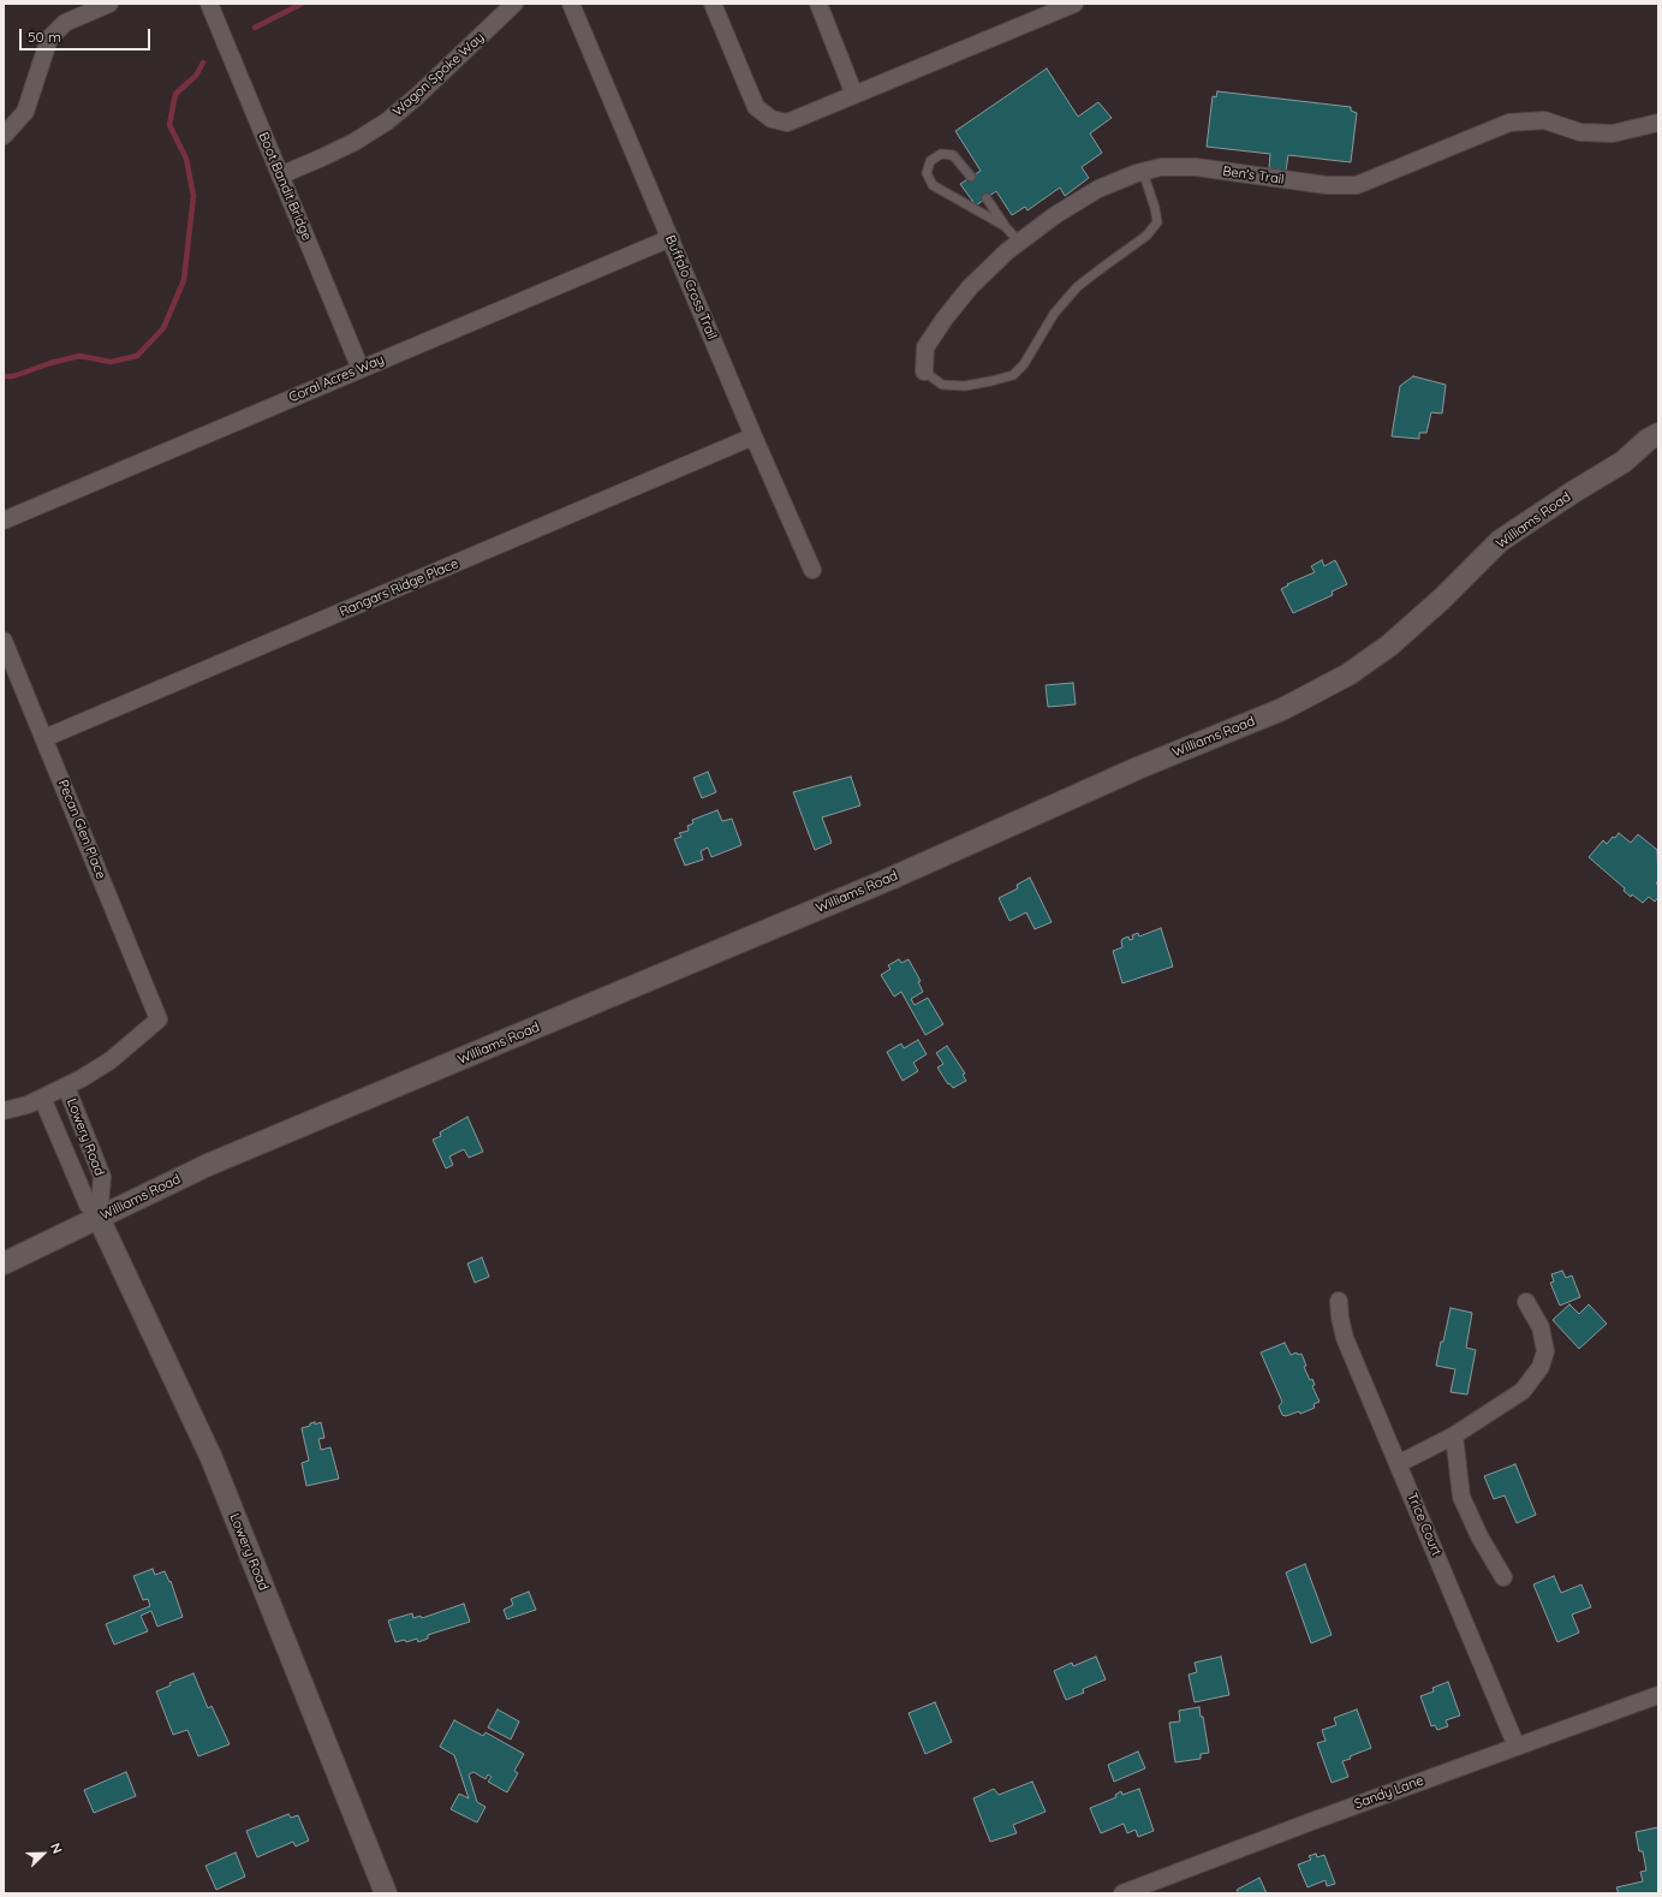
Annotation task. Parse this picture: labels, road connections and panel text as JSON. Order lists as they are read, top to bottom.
{
  "streets": {
    "street": [
      "Wagon Spoke Way",
      "Ben's Trail",
      "Boot Bandit Bridge",
      "Buffalo Cross Trail",
      "Coral Acres Way",
      "Williams Road",
      "Rangars Ridge Place",
      "Pecan Glen Place",
      "Lowery Road",
      "Trice Court",
      "Sandy Lane"
    ]
  },
  "crossings": [
    ["Wagon Spoke Way", "Boot Bandit Bridge"],
    ["Boot Bandit Bridge", "Coral Acres Way"],
    ["Buffalo Cross Trail", "Coral Acres Way"],
    ["Buffalo Cross Trail", "Rangars Ridge Place"],
    ["Williams Road", "Lowery Road"],
    ["Rangars Ridge Place", "Pecan Glen Place"],
    ["Pecan Glen Place", "Lowery Road"],
    ["Trice Court", "Sandy Lane"]
  ],
  "scale_bar": "50 m",
  "north": "top right"
}
